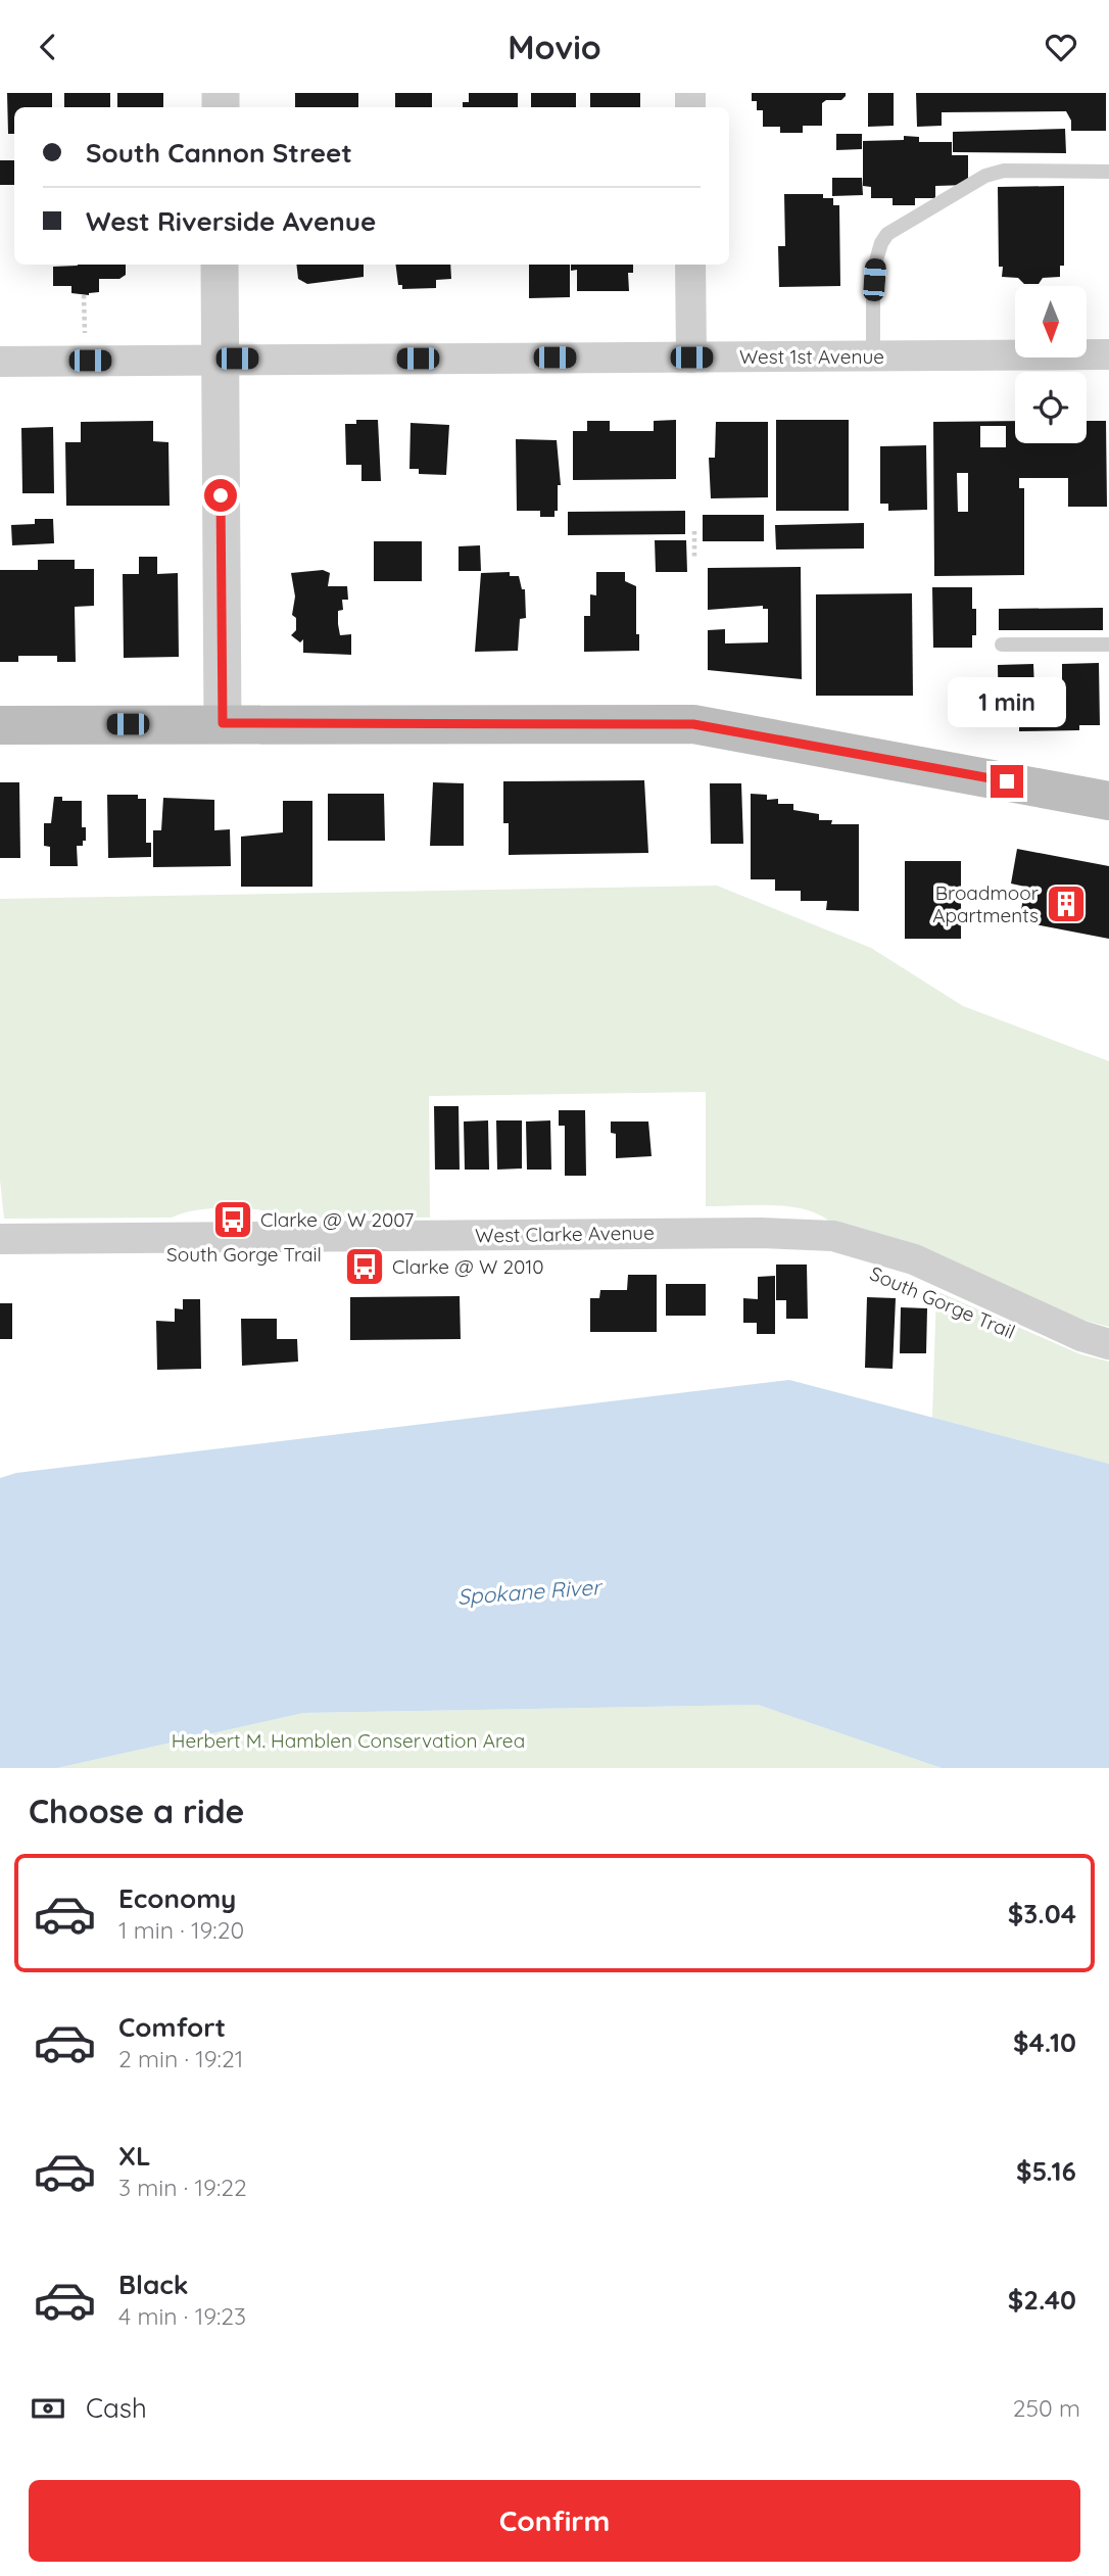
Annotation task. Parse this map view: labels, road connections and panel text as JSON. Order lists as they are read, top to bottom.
{
  "streets": {
    "street": ["West 1st Avenue", "West Clarke Avenue"]
  },
  "water": ["Spokane River"],
  "parks": ["Herbert M. Hamblen Conservation Area"],
  "places": {
    "building": ["Broadmoor Apartments"],
    "bus stop": ["Clarke @ W 2007", "Clarke @ W 2010"]
  },
  "north": "bottom",
  "page": {
    "header": "Movio",
    "banner": ["South Cannon Street", "West Riverside Avenue"],
    "bubble": "1 min",
    "heading": "Choose a ride",
    "list": [
      {
        "name": "Economy",
        "note": "1 min · 19:20",
        "value": "$3.04"
      },
      {
        "name": "Comfort",
        "note": "2 min · 19:21",
        "value": "$4.10"
      },
      {
        "name": "XL",
        "note": "3 min · 19:22",
        "value": "$5.16"
      },
      {
        "name": "Black",
        "note": "4 min · 19:23",
        "value": "$2.40"
      }
    ],
    "pay": ["Cash", "250 m"],
    "buttons": "Confirm"
  }
}
